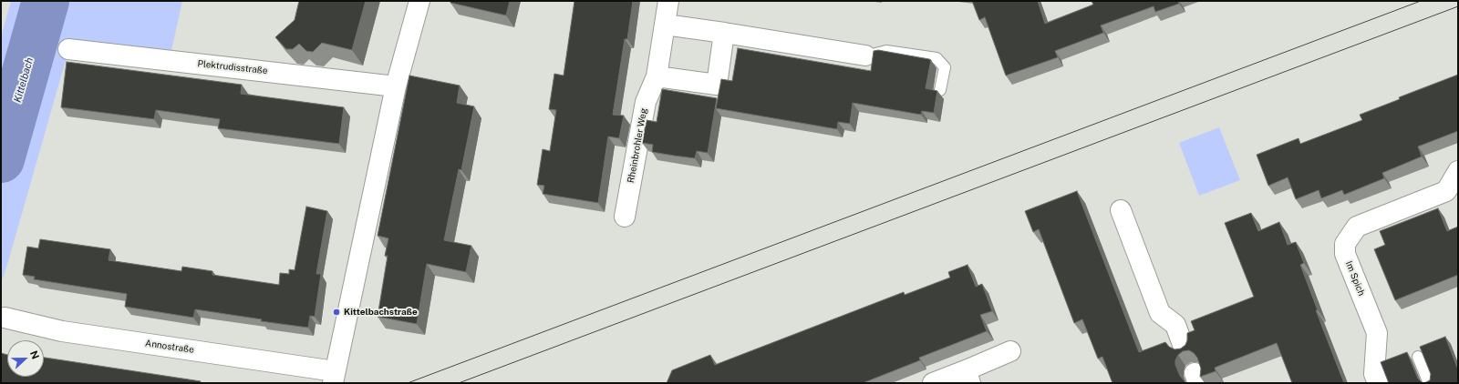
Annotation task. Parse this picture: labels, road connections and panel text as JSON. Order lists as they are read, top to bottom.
{
  "streets": {
    "street": [
      "Plektrudisstraße",
      "Rheinbrohler Weg",
      "Im Spich",
      "Annostraße"
    ]
  },
  "water": ["Kittelbach"],
  "places": ["Kittelbachstraße"],
  "north": "right"
}
